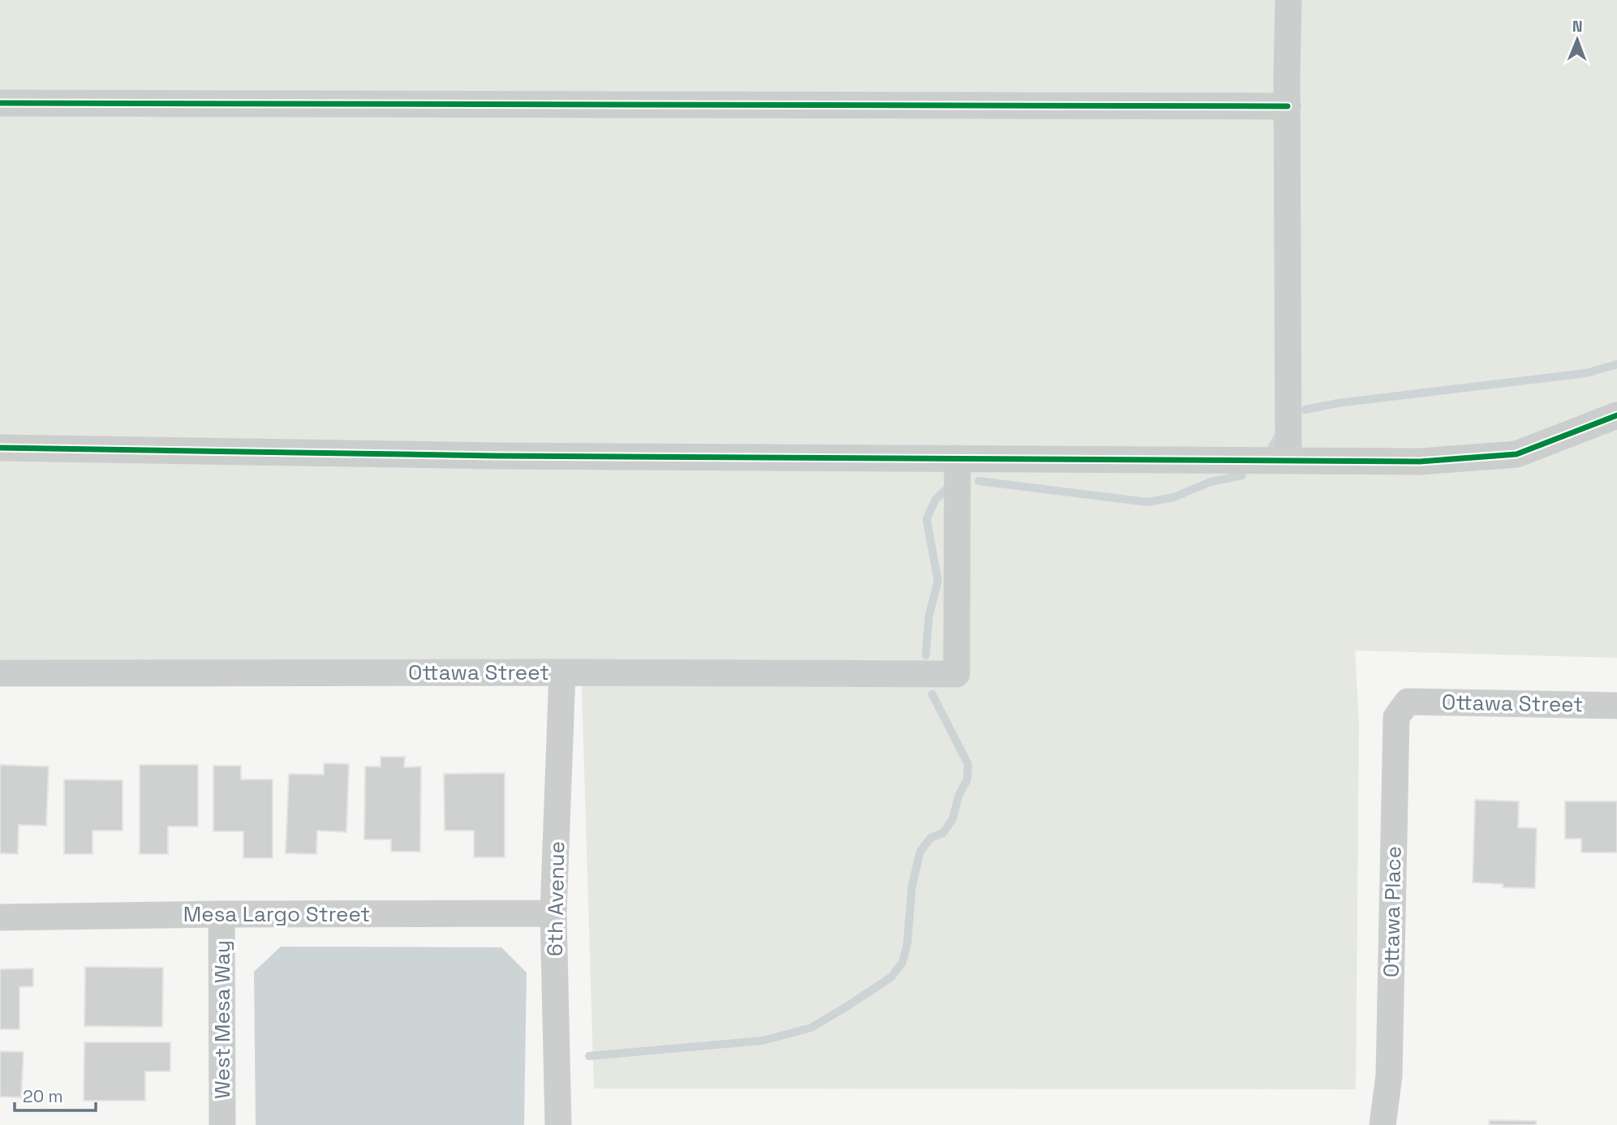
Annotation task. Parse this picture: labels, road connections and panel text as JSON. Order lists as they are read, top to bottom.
{
  "streets": {
    "street": [
      "Ottawa Street",
      "6th Avenue",
      "Ottawa Place",
      "Mesa Largo Street",
      "West Mesa Way"
    ]
  },
  "crossings": [
    ["Ottawa Street", "6th Avenue"],
    ["Ottawa Street", "Ottawa Place"],
    ["6th Avenue", "Mesa Largo Street"],
    ["Mesa Largo Street", "West Mesa Way"]
  ],
  "scale_bar": "20 m",
  "north": "top"
}
